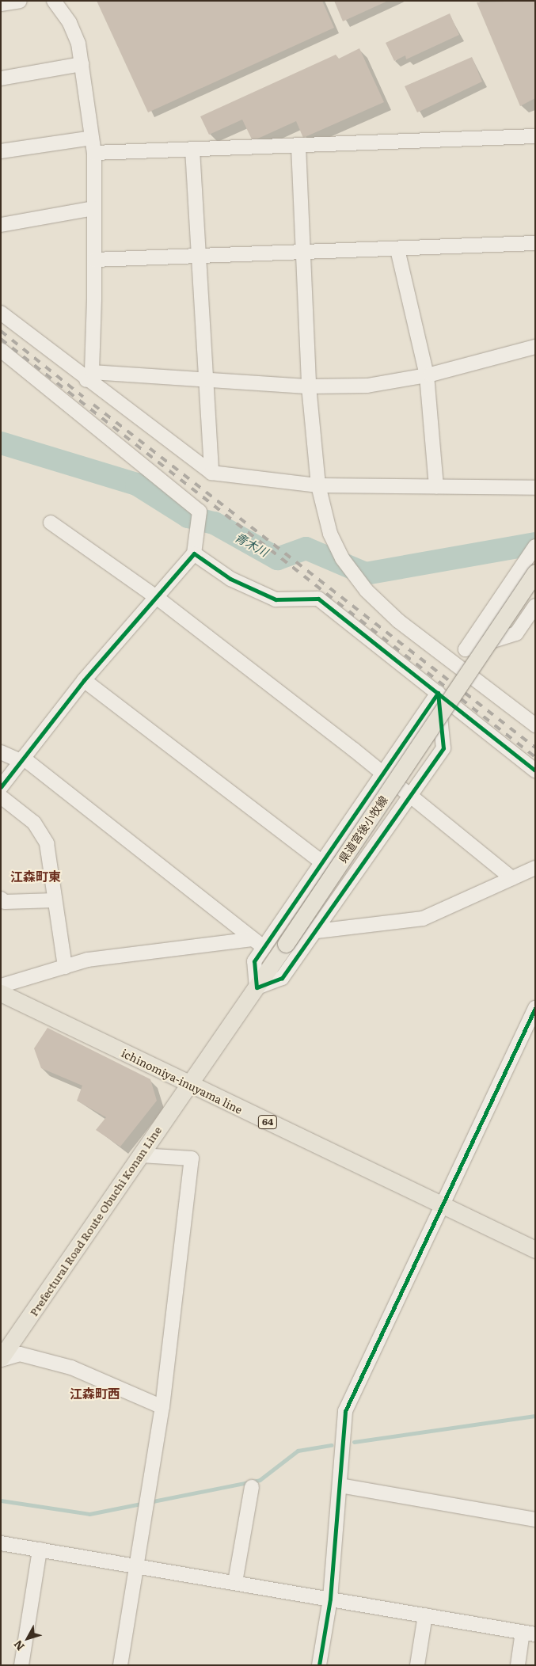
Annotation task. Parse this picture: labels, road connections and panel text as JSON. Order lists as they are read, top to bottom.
{
  "streets": {
    "main road": [
      "県道宮後小牧線",
      "ichinomiya-inuyama line",
      "64",
      "Prefectural Road Route Obuchi Konan Line"
    ]
  },
  "crossings": [
    ["県道宮後小牧線", "ichinomiya-inuyama line"],
    ["県道宮後小牧線", "Prefectural Road Route Obuchi Konan Line"],
    ["ichinomiya-inuyama line", "Prefectural Road Route Obuchi Konan Line"]
  ],
  "districts": ["江森町東", "江森町西"],
  "water": ["青木川"],
  "north": "bottom left"
}
